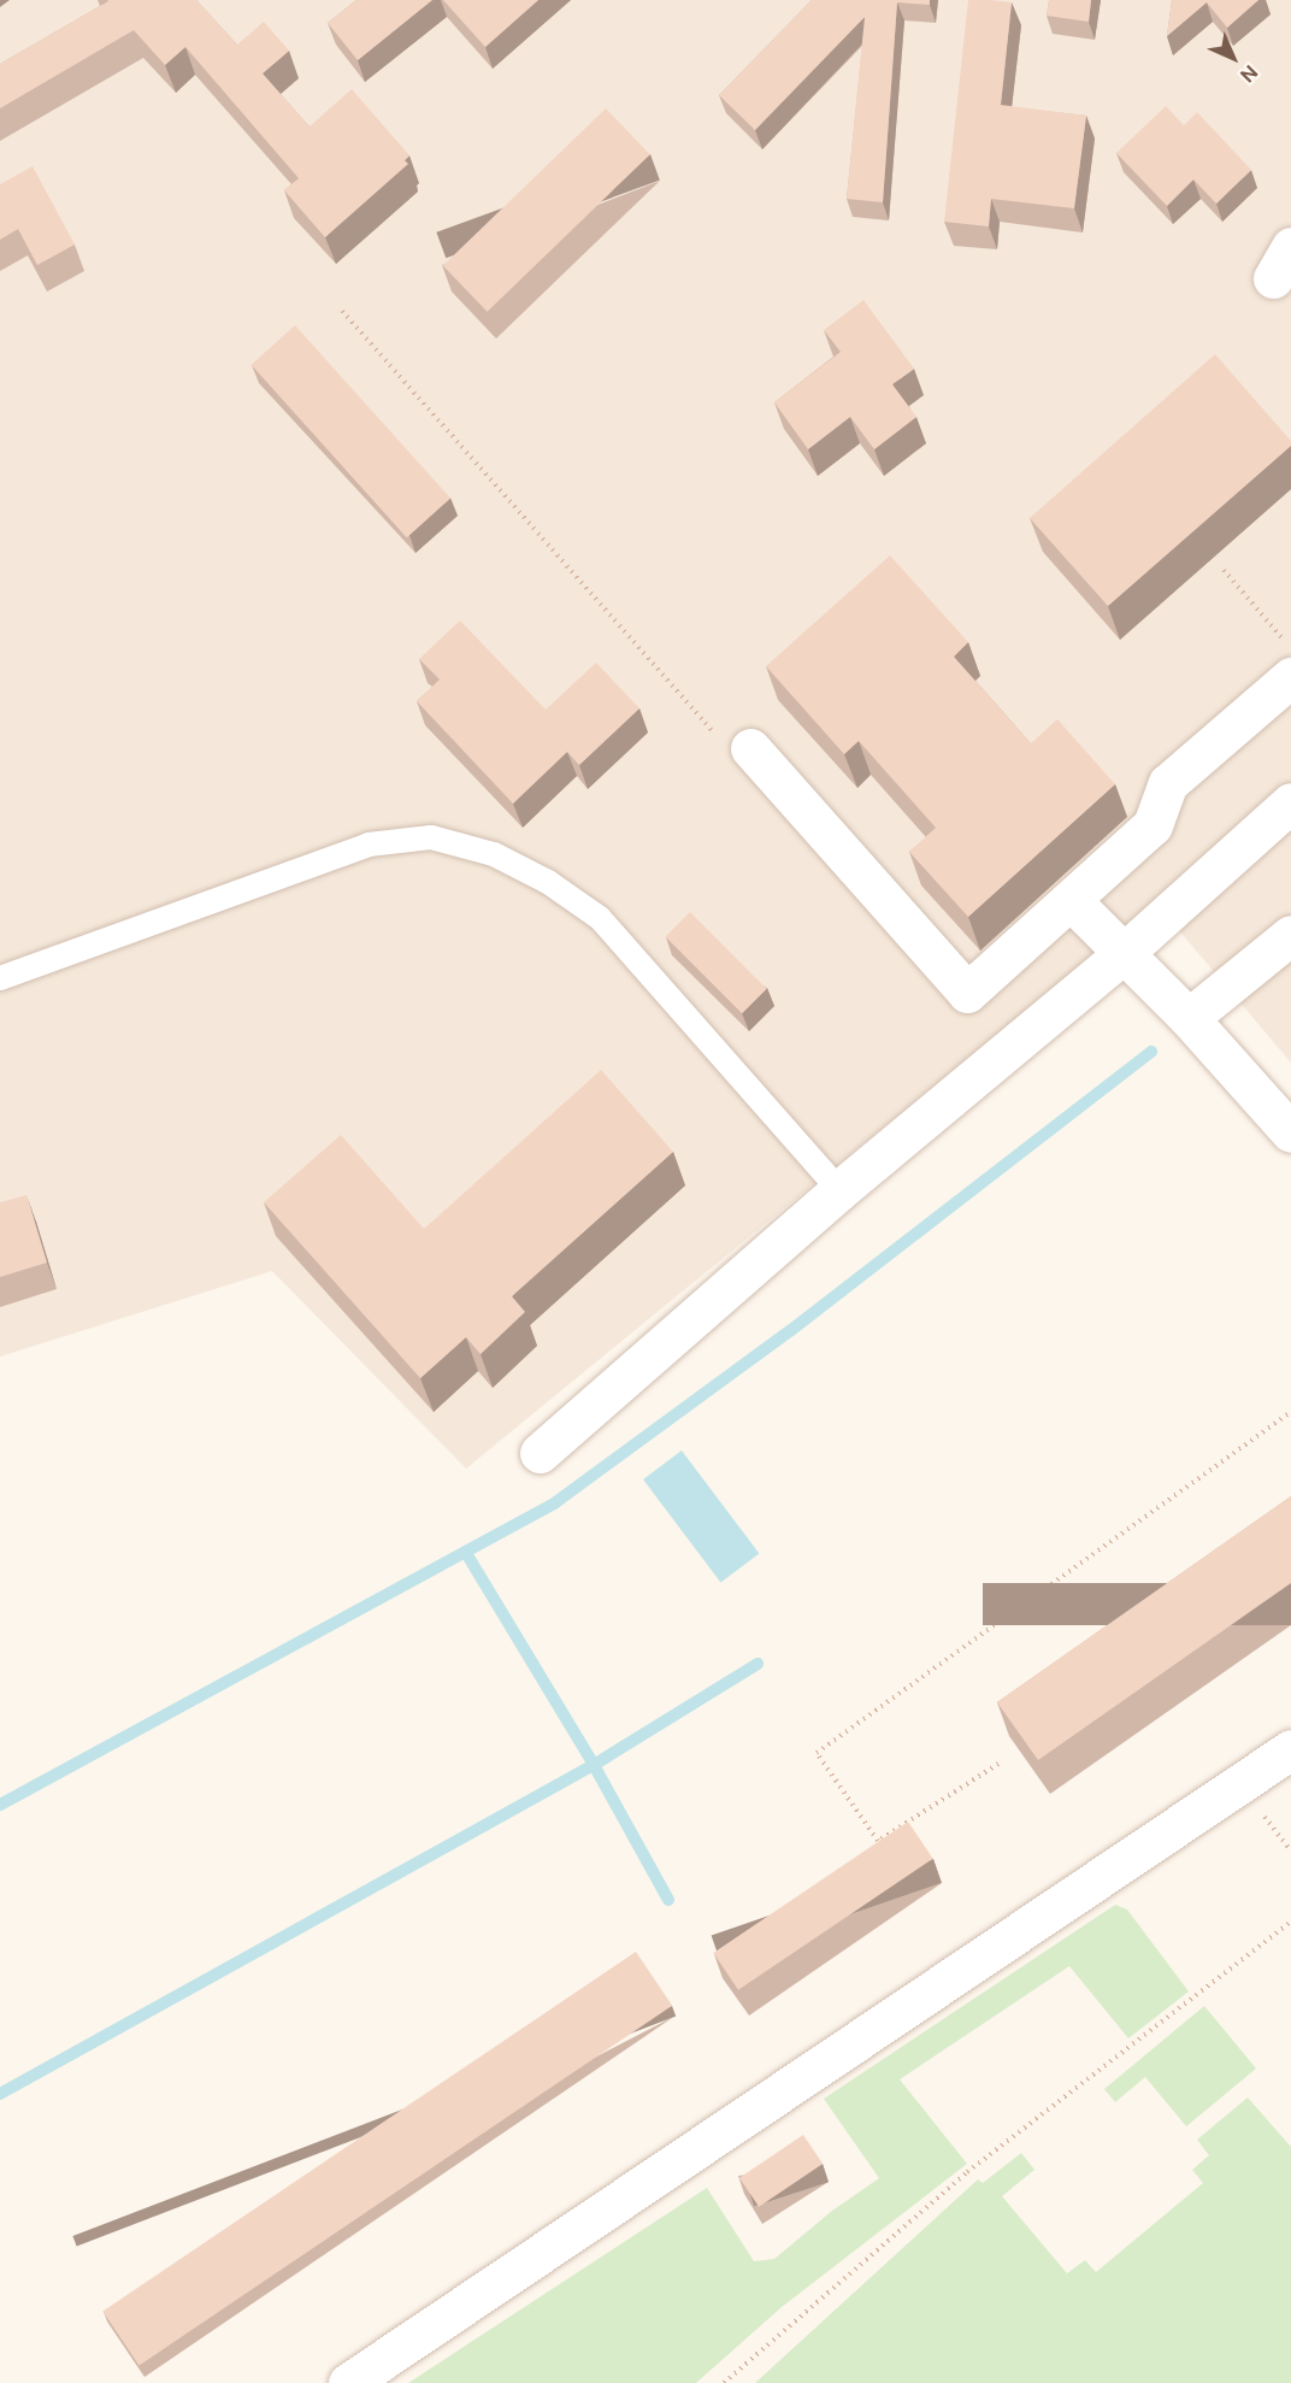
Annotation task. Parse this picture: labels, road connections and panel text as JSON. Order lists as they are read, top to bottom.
{
  "north": "bottom right"
}
